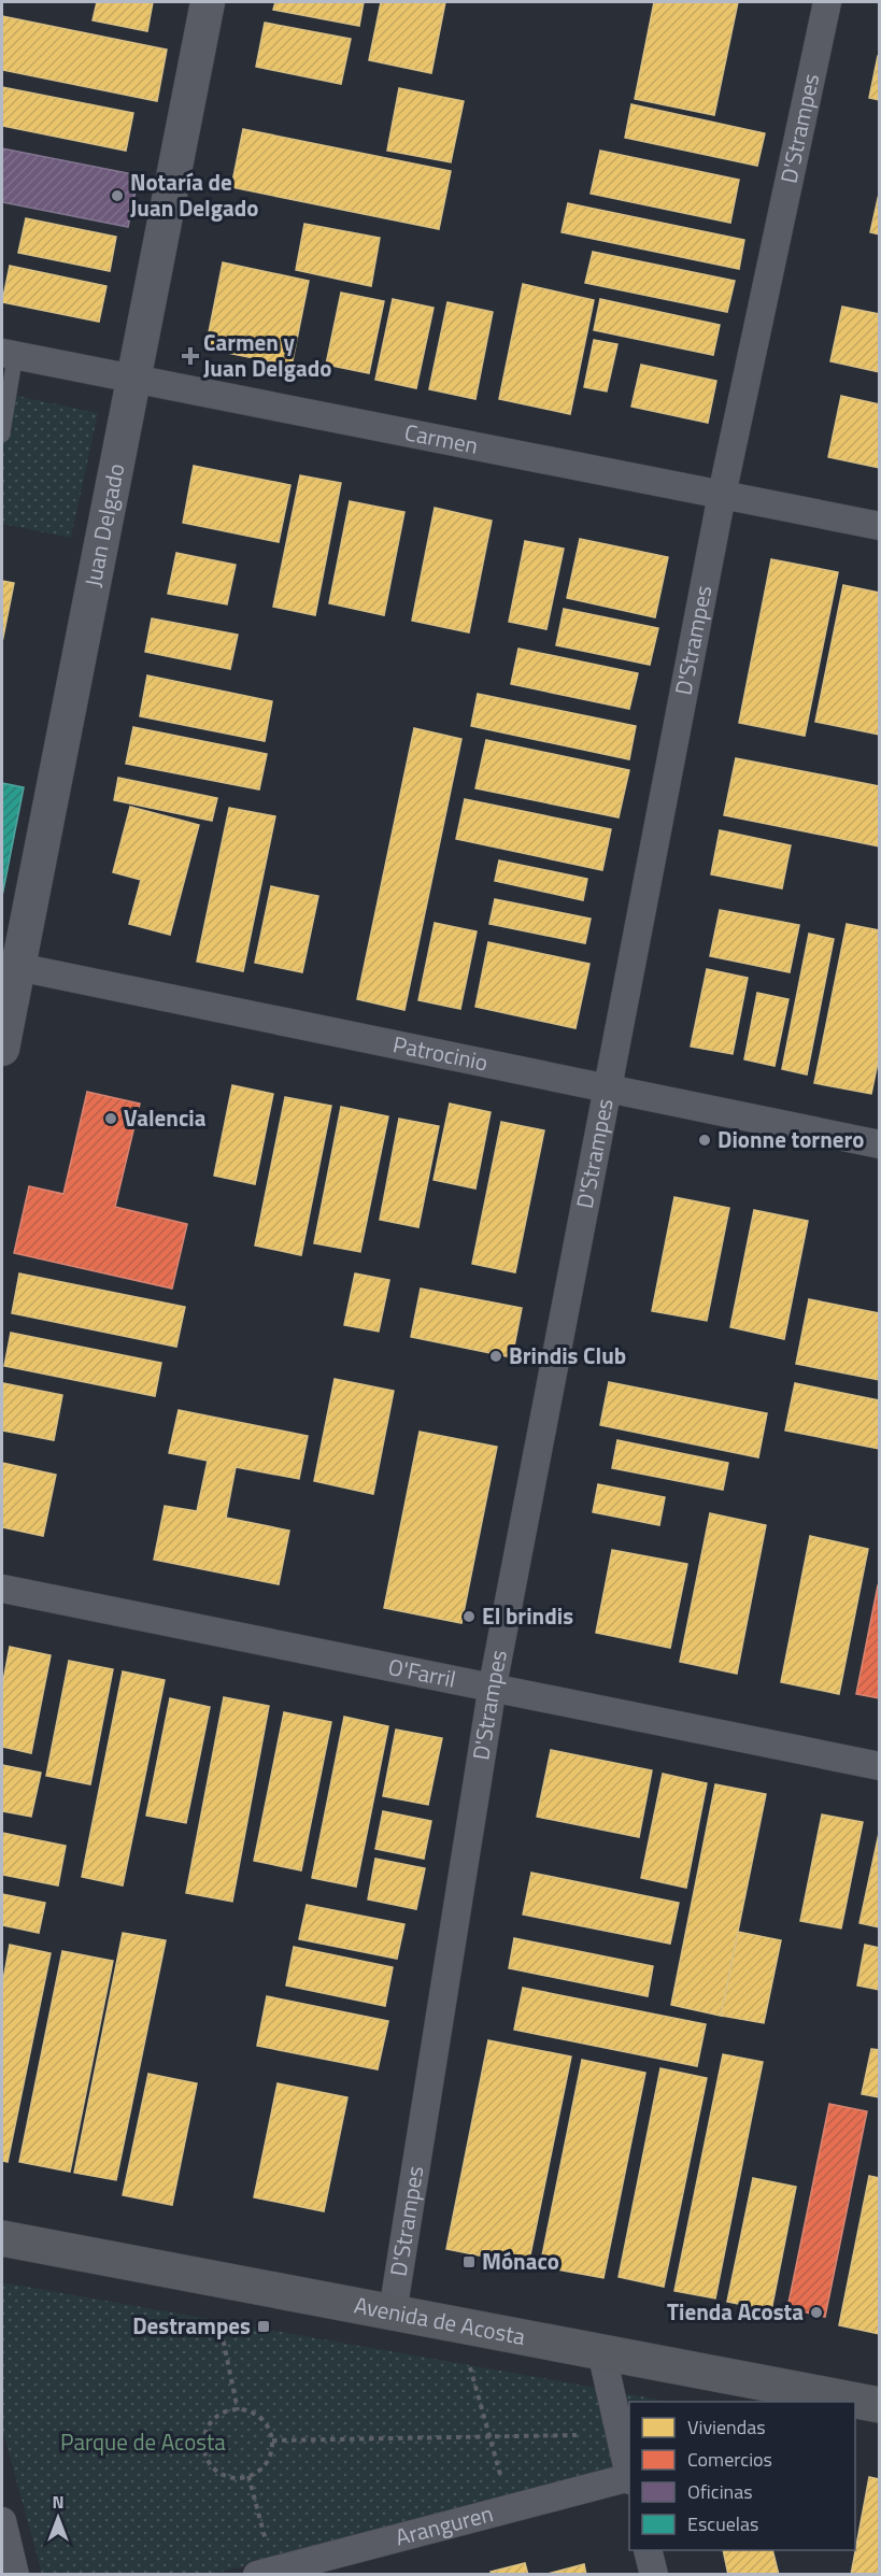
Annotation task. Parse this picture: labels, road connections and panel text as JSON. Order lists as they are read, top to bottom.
{
  "streets": {
    "main road": ["Avenida de Acosta"],
    "street": [
      "D'Strampes",
      "Carmen",
      "Juan Delgado",
      "Patrocinio",
      "O'Farril",
      "Aranguren"
    ]
  },
  "crossings": [
    ["D'Strampes", "Carmen"],
    ["D'Strampes", "Patrocinio"],
    ["D'Strampes", "O'Farril"],
    ["D'Strampes", "Avenida de Acosta"],
    ["Carmen", "Juan Delgado"],
    ["Juan Delgado", "Patrocinio"]
  ],
  "parks": ["Parque de Acosta"],
  "places": {
    "other": [
      "Notaría de Juan Delgado",
      "Valencia",
      "Dionne tornero",
      "Brindis Club",
      "El brindis",
      "Tienda Acosta"
    ],
    "health": ["Carmen y Juan Delgado"],
    "transit": ["Mónaco", "Destrampes"]
  },
  "legend": [
    "Viviendas",
    "Comercios",
    "Oficinas",
    "Escuelas"
  ],
  "north": "top"
}
